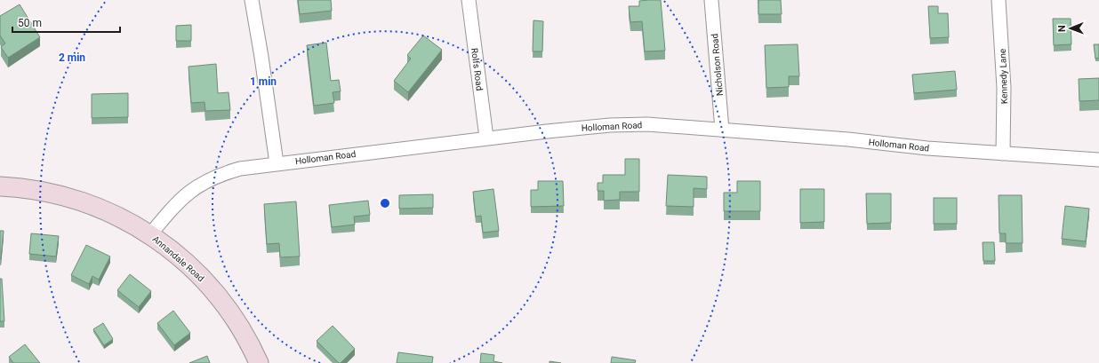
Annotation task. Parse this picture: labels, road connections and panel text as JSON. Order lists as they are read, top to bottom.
{
  "streets": {
    "main road": ["Annandale Road"],
    "street": [
      "Nicholson Road",
      "Rolfs Road",
      "Kennedy Lane",
      "Holloman Road"
    ]
  },
  "crossings": [
    ["Nicholson Road", "Holloman Road"],
    ["Rolfs Road", "Holloman Road"],
    ["Kennedy Lane", "Holloman Road"],
    ["Holloman Road", "Annandale Road"]
  ],
  "scale_bar": "50 m",
  "north": "left",
  "rings": ["2 min", "1 min"]
}
